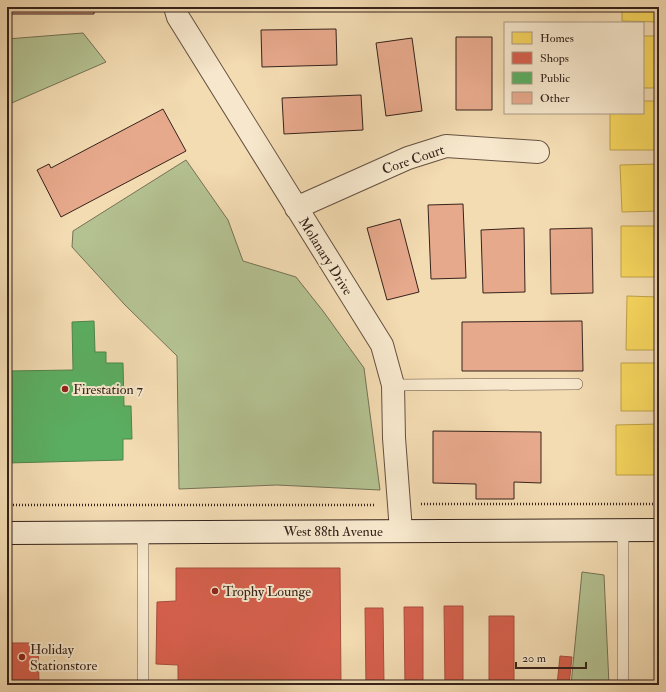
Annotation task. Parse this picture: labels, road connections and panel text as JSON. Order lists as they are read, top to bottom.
{
  "streets": {
    "street": ["Core Court", "Molanary Drive", "West 88th Avenue"]
  },
  "crossings": [
    ["Core Court", "Molanary Drive"],
    ["Molanary Drive", "West 88th Avenue"]
  ],
  "places": ["Firestation 7", "Trophy Lounge", "Holiday Stationstore"],
  "legend": [
    "Homes",
    "Shops",
    "Public",
    "Other"
  ],
  "scale_bar": "20 m"
}
